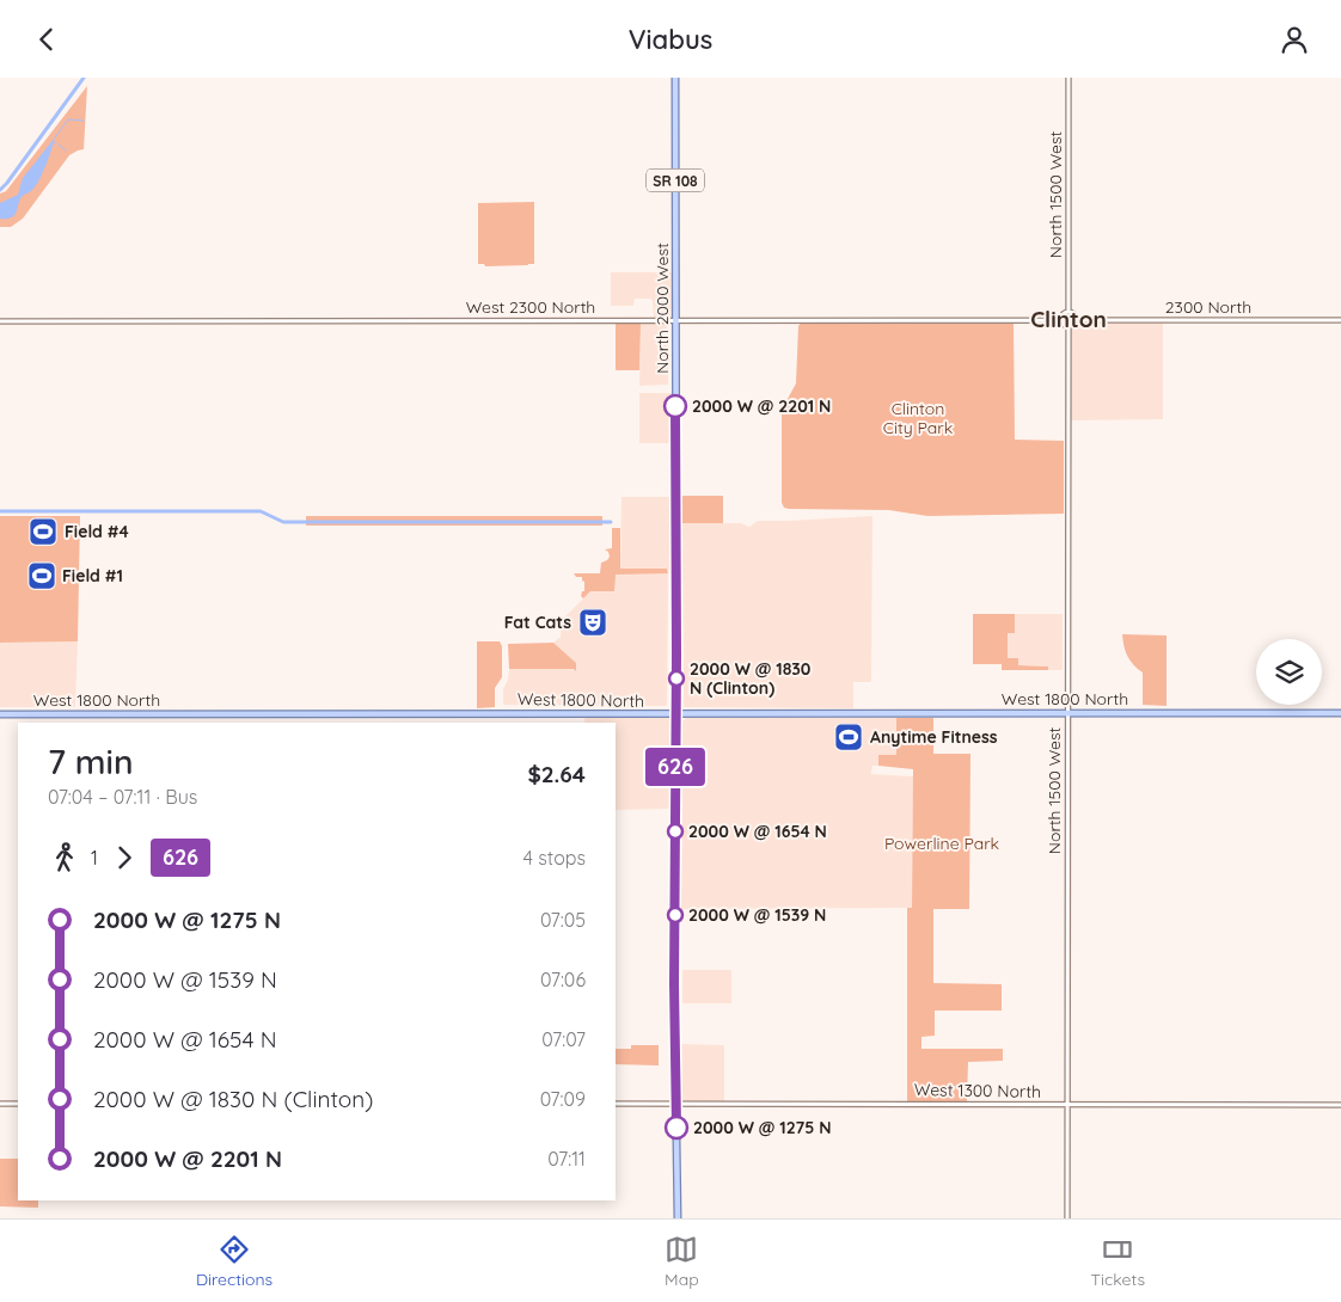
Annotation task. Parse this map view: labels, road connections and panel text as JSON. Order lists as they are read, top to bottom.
{
  "streets": {
    "main road": ["SR 108", "North 2000 West", "West 1800 North"],
    "street": [
      "North 1500 West",
      "West 2300 North",
      "2300 North",
      "West 1300 North"
    ]
  },
  "crossings": [
    ["North 1500 West", "West 2300 North"],
    ["North 1500 West", "2300 North"],
    ["North 1500 West", "West 1800 North"],
    ["North 1500 West", "West 1300 North"],
    ["West 2300 North", "2300 North"],
    ["West 2300 North", "North 2000 West"],
    ["North 2000 West", "West 1800 North"],
    ["North 2000 West", "West 1300 North"]
  ],
  "districts": ["Clinton"],
  "parks": ["Clinton City Park", "Powerline Park"],
  "places": {
    "other": [
      "2000 W @ 2201 N",
      "2000 W @ 1830 N (Clinton)",
      "2000 W @ 1654 N",
      "2000 W @ 1539 N",
      "2000 W @ 1275 N"
    ],
    "sports": ["Field #4", "Field #1", "Anytime Fitness"],
    "theatre": ["Fat Cats"]
  },
  "lines": ["bus line 626"],
  "page": {
    "header": "Viabus",
    "on_map": "626",
    "heading": ["7 min", "07:04 – 07:11 · Bus", "$2.64"],
    "legs": ["1", "626", "4 stops"],
    "list": [
      {
        "name": "2000 W @ 1275 N",
        "value": "07:05"
      },
      {
        "name": "2000 W @ 1539 N",
        "value": "07:06"
      },
      {
        "name": "2000 W @ 1654 N",
        "value": "07:07"
      },
      {
        "name": "2000 W @ 1830 N (Clinton)",
        "value": "07:09"
      },
      {
        "name": "2000 W @ 2201 N",
        "value": "07:11"
      }
    ],
    "tabs": ["Directions", "Map", "Tickets"]
  }
}
